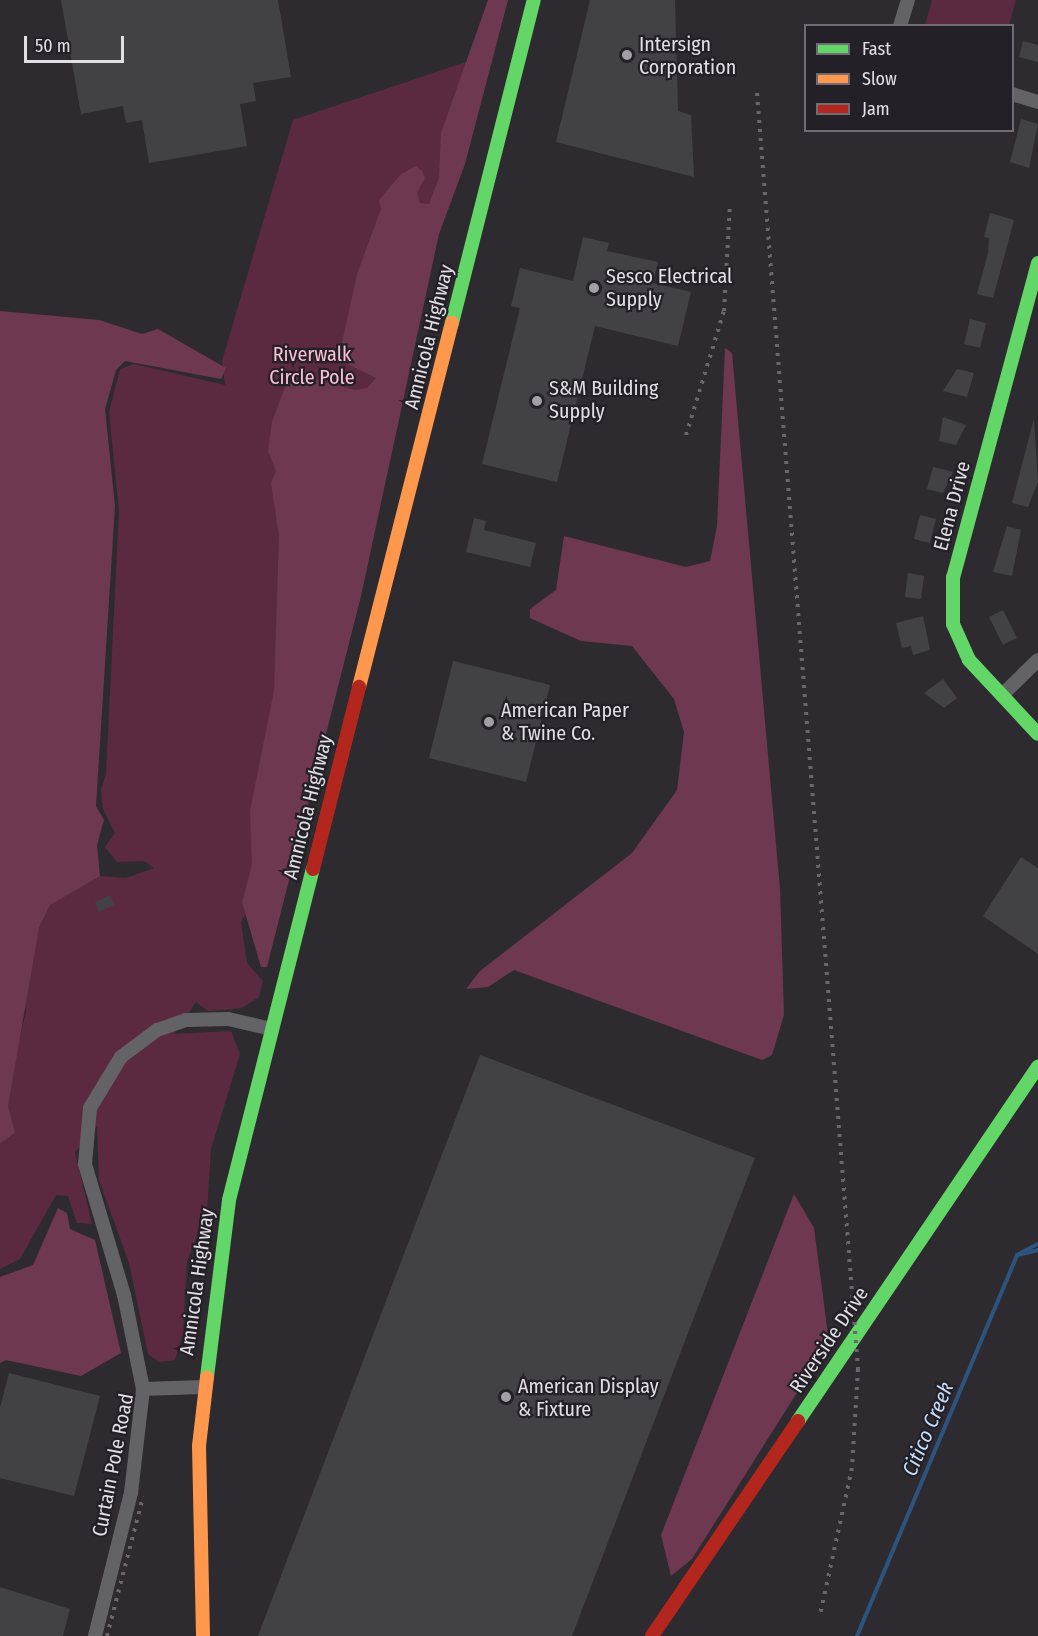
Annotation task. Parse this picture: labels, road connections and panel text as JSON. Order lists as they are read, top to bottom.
{
  "streets": {
    "main road": ["Amnicola Highway", "Elena Drive", "Riverside Drive"],
    "street": ["Curtain Pole Road"]
  },
  "crossings": [
    ["Amnicola Highway", "Curtain Pole Road"]
  ],
  "water": ["Citico Creek"],
  "parks": ["Riverwalk Circle Pole"],
  "places": [
    "Intersign Corporation",
    "Sesco Electrical Supply",
    "S&M Building Supply",
    "American Paper & Twine Co.",
    "American Display & Fixture"
  ],
  "legend": ["Fast", "Slow", "Jam"],
  "scale_bar": "50 m"
}
